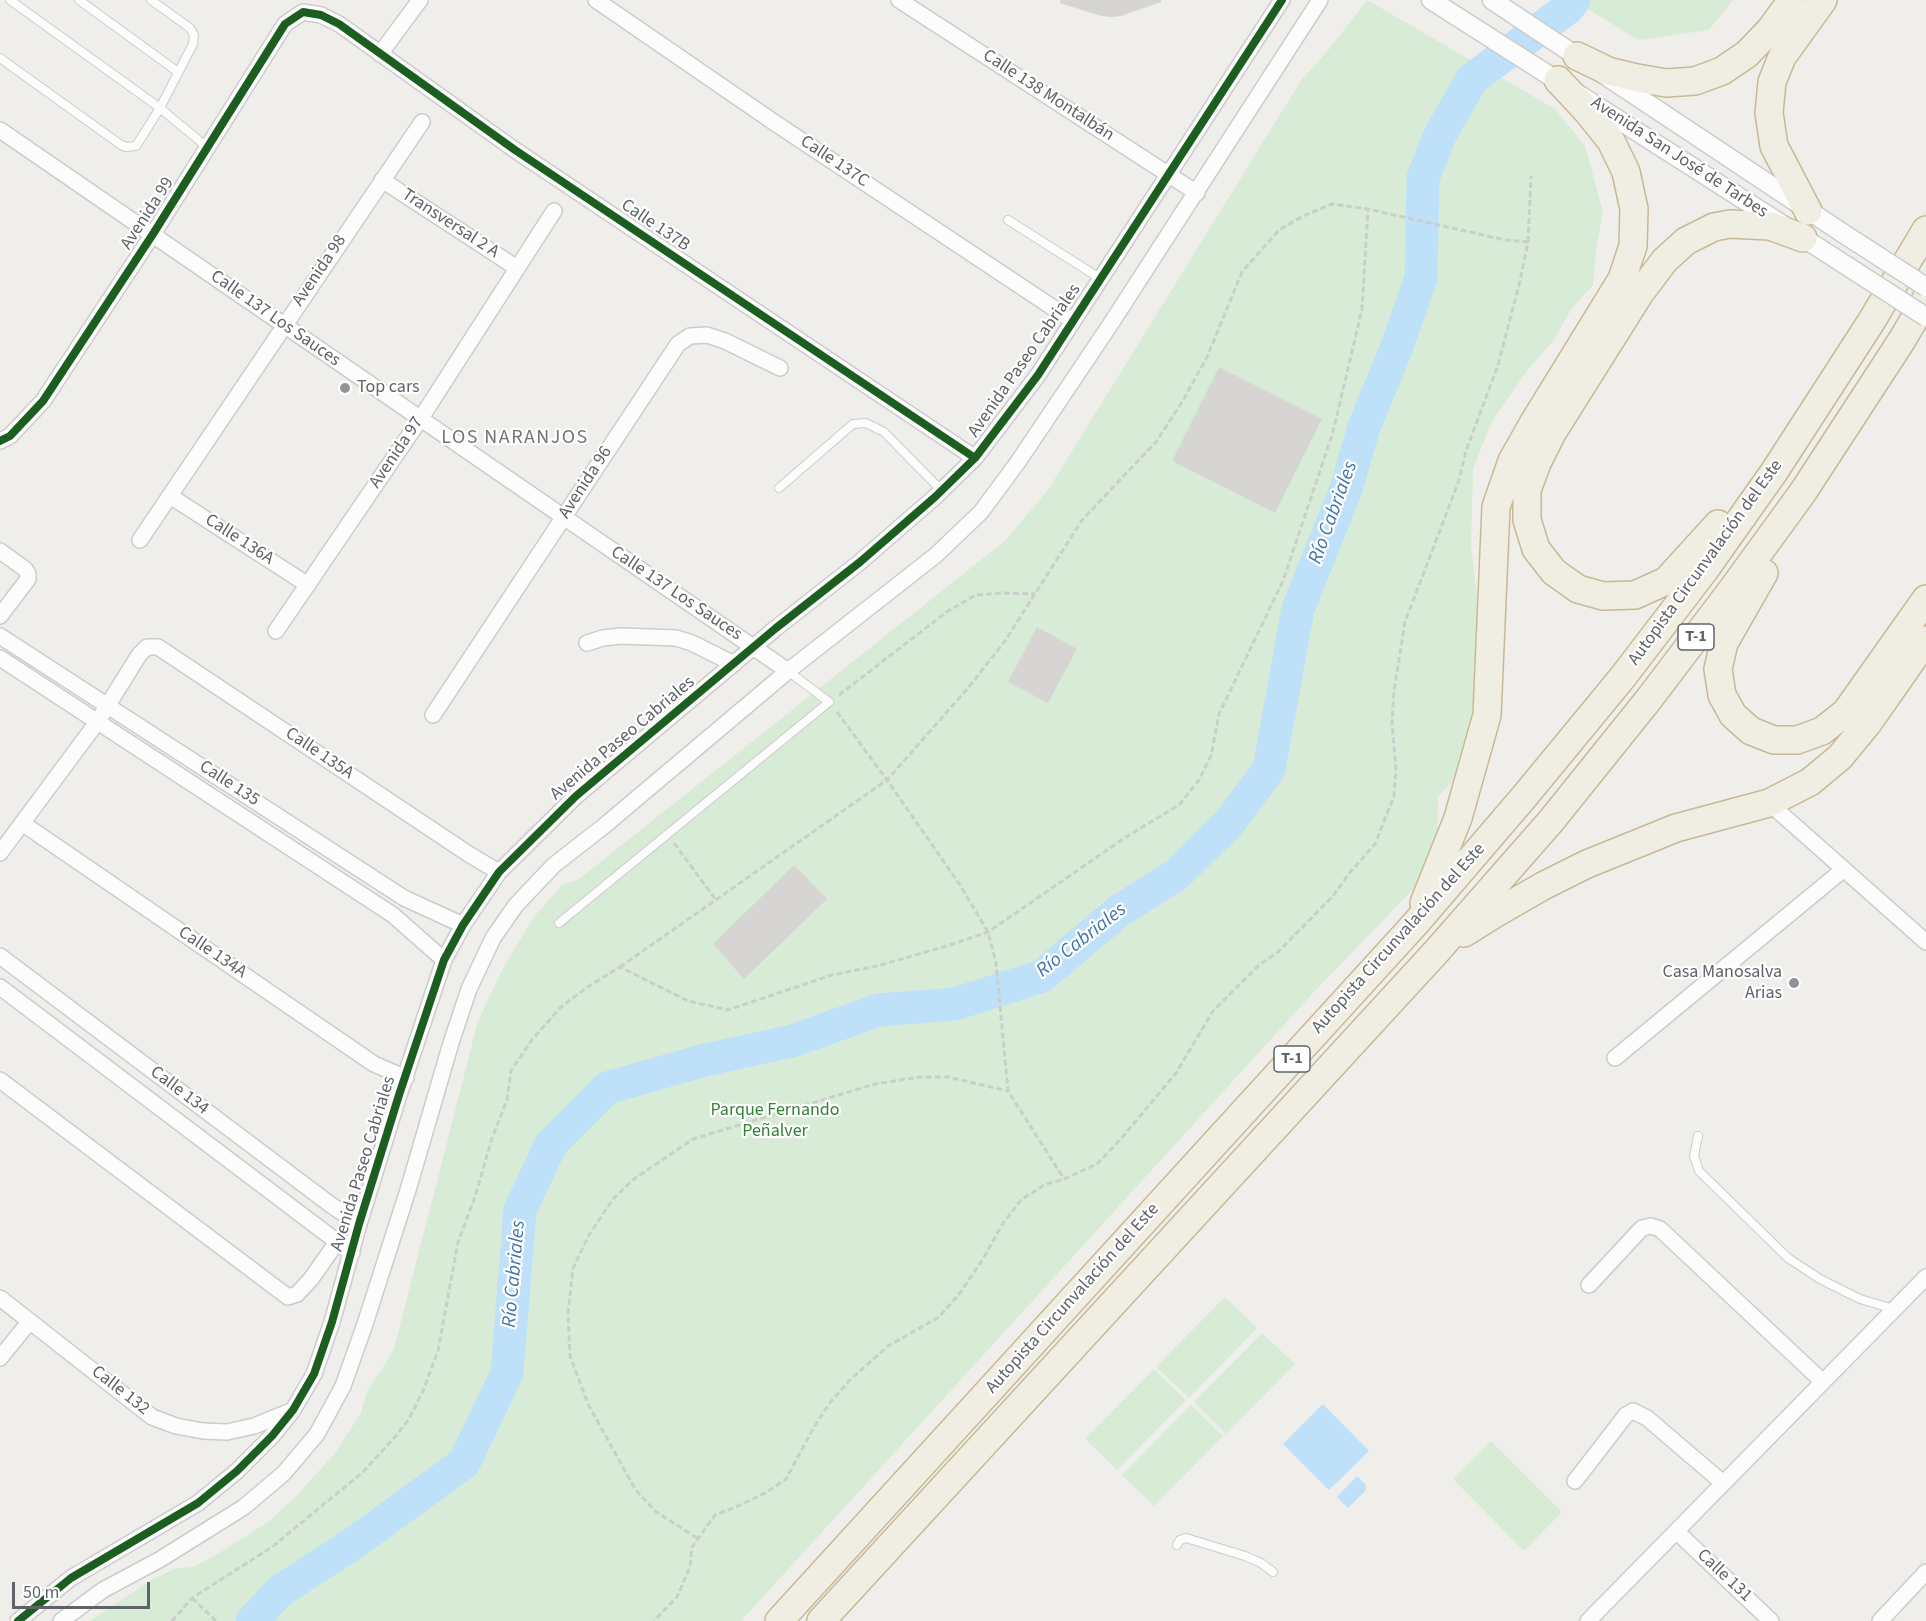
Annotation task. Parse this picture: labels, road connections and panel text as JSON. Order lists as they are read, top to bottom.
{
  "streets": {
    "highway": ["Autopista Circunvalación del Este", "T-1"],
    "street": [
      "Calle 138 Montalbán",
      "Avenida San José de Tarbes",
      "Calle 137C",
      "Avenida 99",
      "Transversal 2 A",
      "Calle 137B",
      "Avenida 98",
      "Calle 137 Los Sauces",
      "Avenida Paseo Cabriales",
      "Avenida 97",
      "Avenida 96",
      "Calle 136A",
      "Calle 135A",
      "Calle 135",
      "Calle 134A",
      "Calle 134",
      "Calle 132",
      "Calle 131"
    ]
  },
  "crossings": [
    ["Calle 138 Montalbán", "Avenida Paseo Cabriales"],
    ["Calle 137C", "Avenida Paseo Cabriales"],
    ["Avenida 99", "Calle 137B"],
    ["Avenida 99", "Calle 137 Los Sauces"],
    ["Transversal 2 A", "Avenida 98"],
    ["Transversal 2 A", "Avenida 97"],
    ["Calle 137B", "Avenida Paseo Cabriales"],
    ["Avenida 98", "Calle 137 Los Sauces"],
    ["Avenida 98", "Calle 136A"],
    ["Calle 137 Los Sauces", "Avenida Paseo Cabriales"],
    ["Calle 137 Los Sauces", "Avenida 97"],
    ["Calle 137 Los Sauces", "Avenida 96"],
    ["Avenida Paseo Cabriales", "Calle 135A"],
    ["Avenida Paseo Cabriales", "Calle 135"],
    ["Avenida Paseo Cabriales", "Calle 134A"],
    ["Avenida Paseo Cabriales", "Calle 134"],
    ["Avenida Paseo Cabriales", "Calle 132"],
    ["Avenida 97", "Calle 136A"],
    ["Calle 135A", "Calle 135"]
  ],
  "districts": ["LOS NARANJOS"],
  "water": ["Río Cabriales"],
  "parks": ["Parque Fernando Peñalver"],
  "places": ["Top cars", "Casa Manosalva Arias"],
  "scale_bar": "50 m"
}
